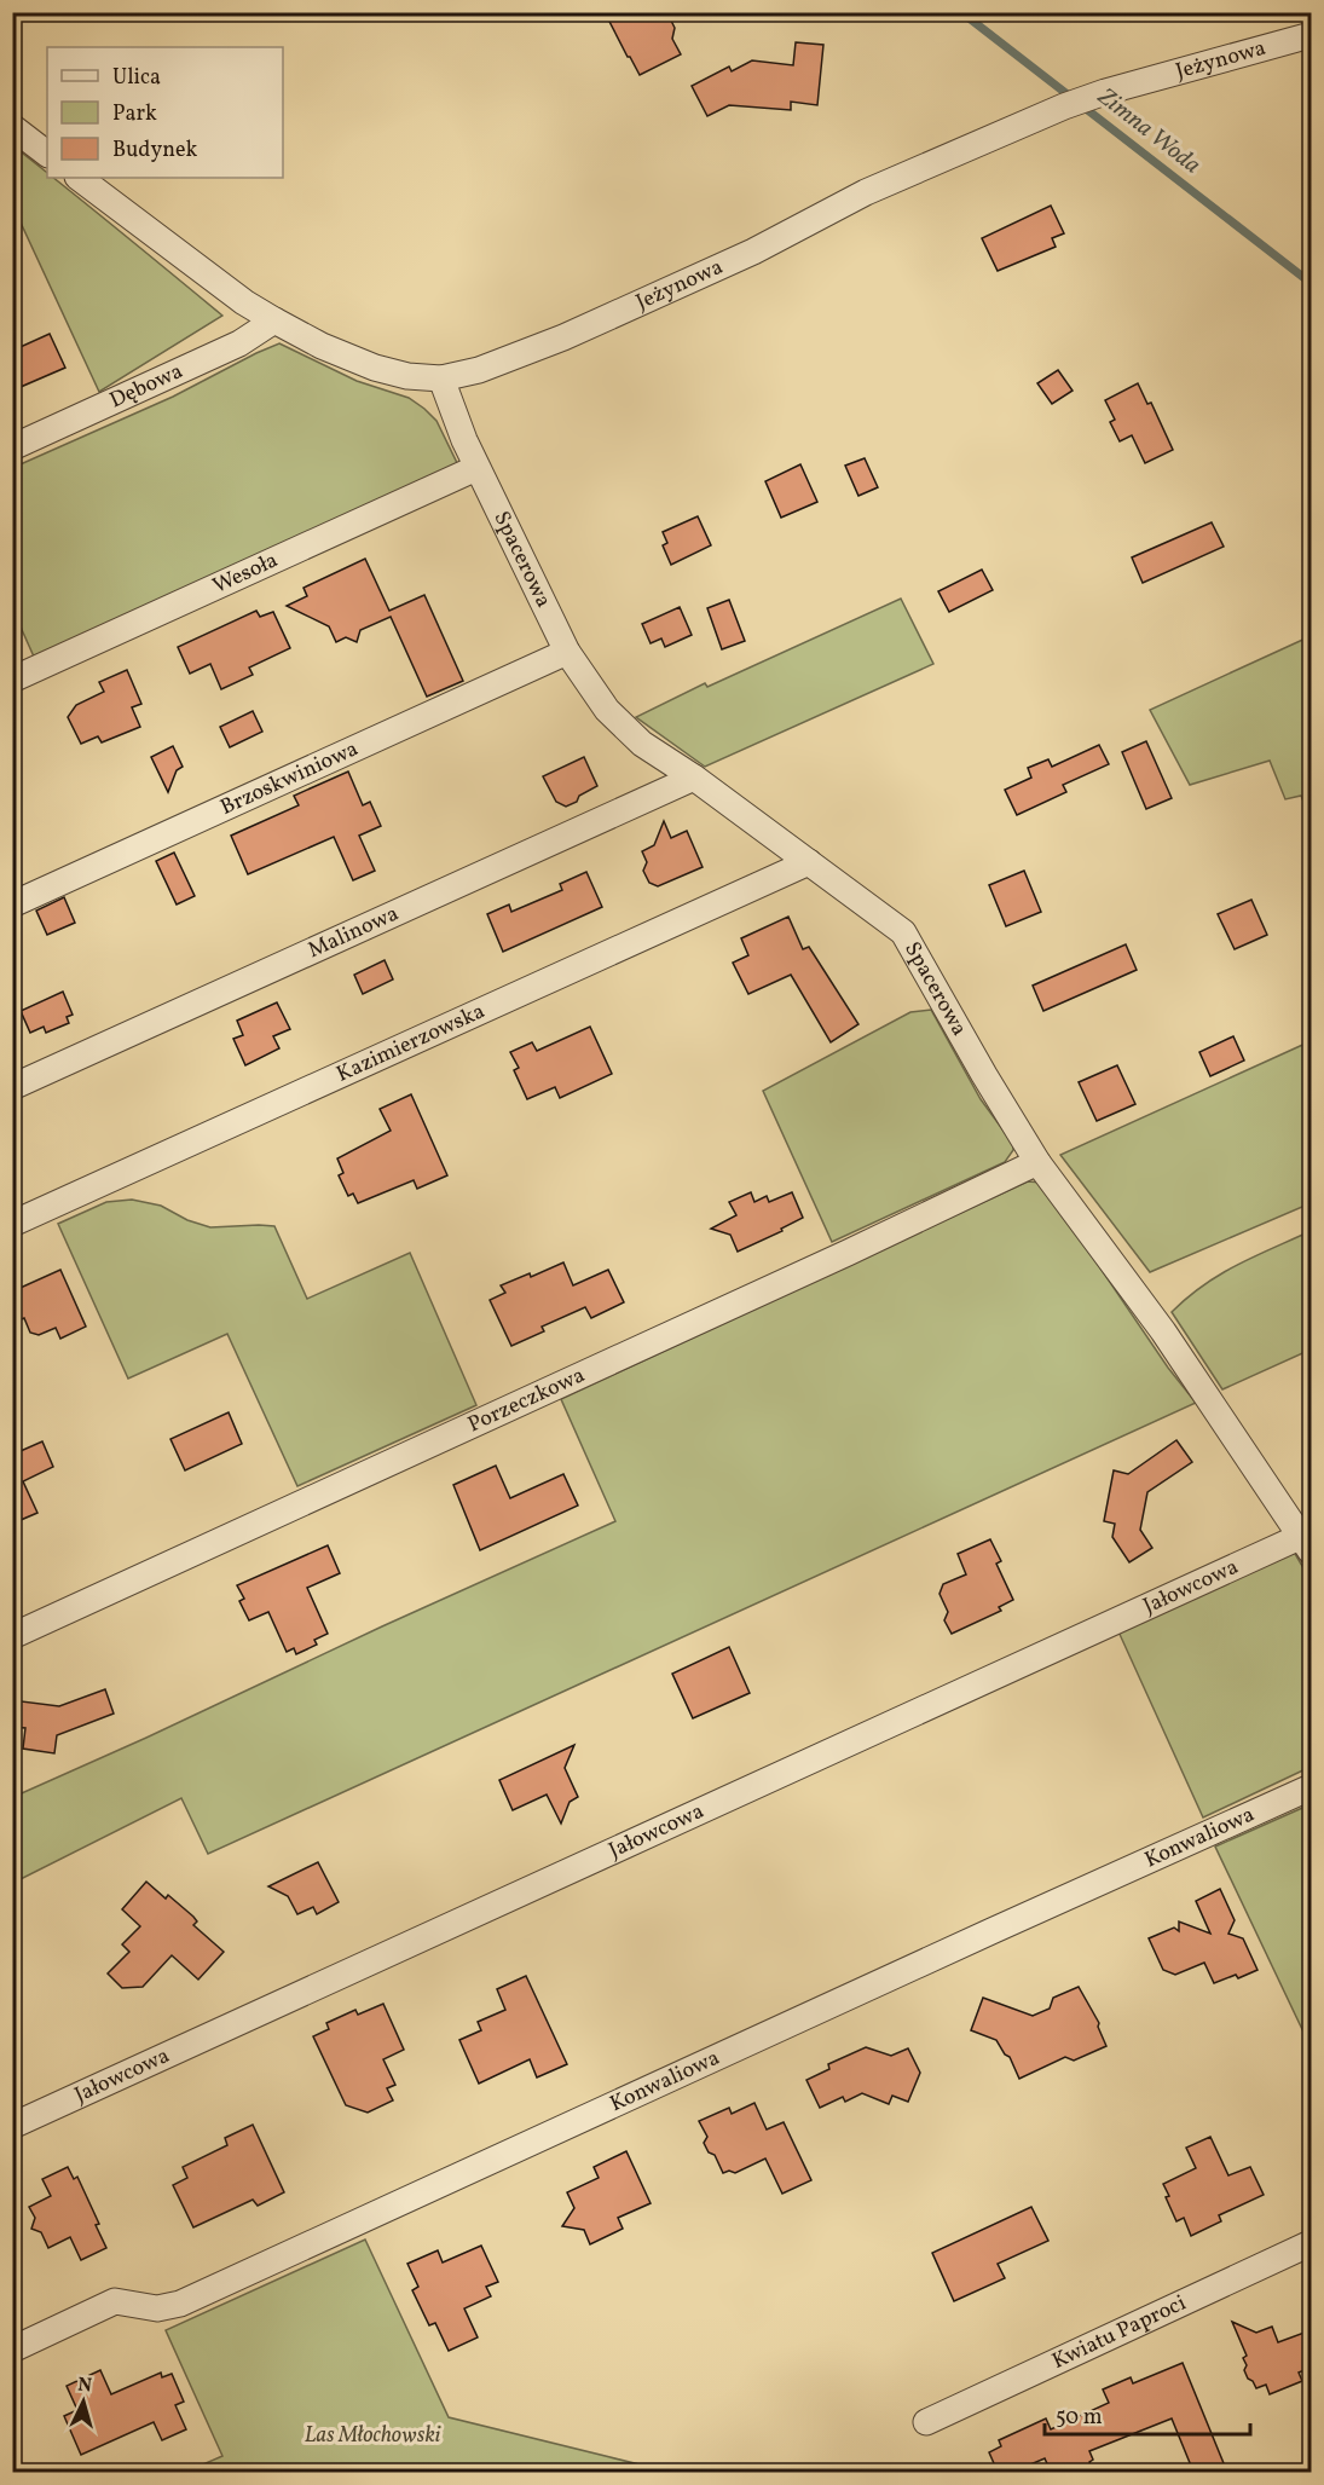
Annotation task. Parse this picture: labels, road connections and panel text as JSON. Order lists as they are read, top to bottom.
{
  "streets": {
    "street": [
      "Jeżynowa",
      "Dębowa",
      "Spacerowa",
      "Wesoła",
      "Brzoskwiniowa",
      "Malinowa",
      "Kazimierzowska",
      "Porzeczkowa",
      "Jałowcowa",
      "Konwaliowa",
      "Kwiatu Paproci"
    ]
  },
  "crossings": [
    ["Jeżynowa", "Dębowa"],
    ["Jeżynowa", "Spacerowa"],
    ["Spacerowa", "Wesoła"],
    ["Spacerowa", "Brzoskwiniowa"],
    ["Spacerowa", "Malinowa"],
    ["Spacerowa", "Kazimierzowska"],
    ["Spacerowa", "Porzeczkowa"],
    ["Spacerowa", "Jałowcowa"]
  ],
  "water": ["Zimna Woda"],
  "parks": ["Las Młochowski"],
  "legend": ["Ulica", "Park", "Budynek"],
  "scale_bar": "50 m",
  "north": "top"
}
